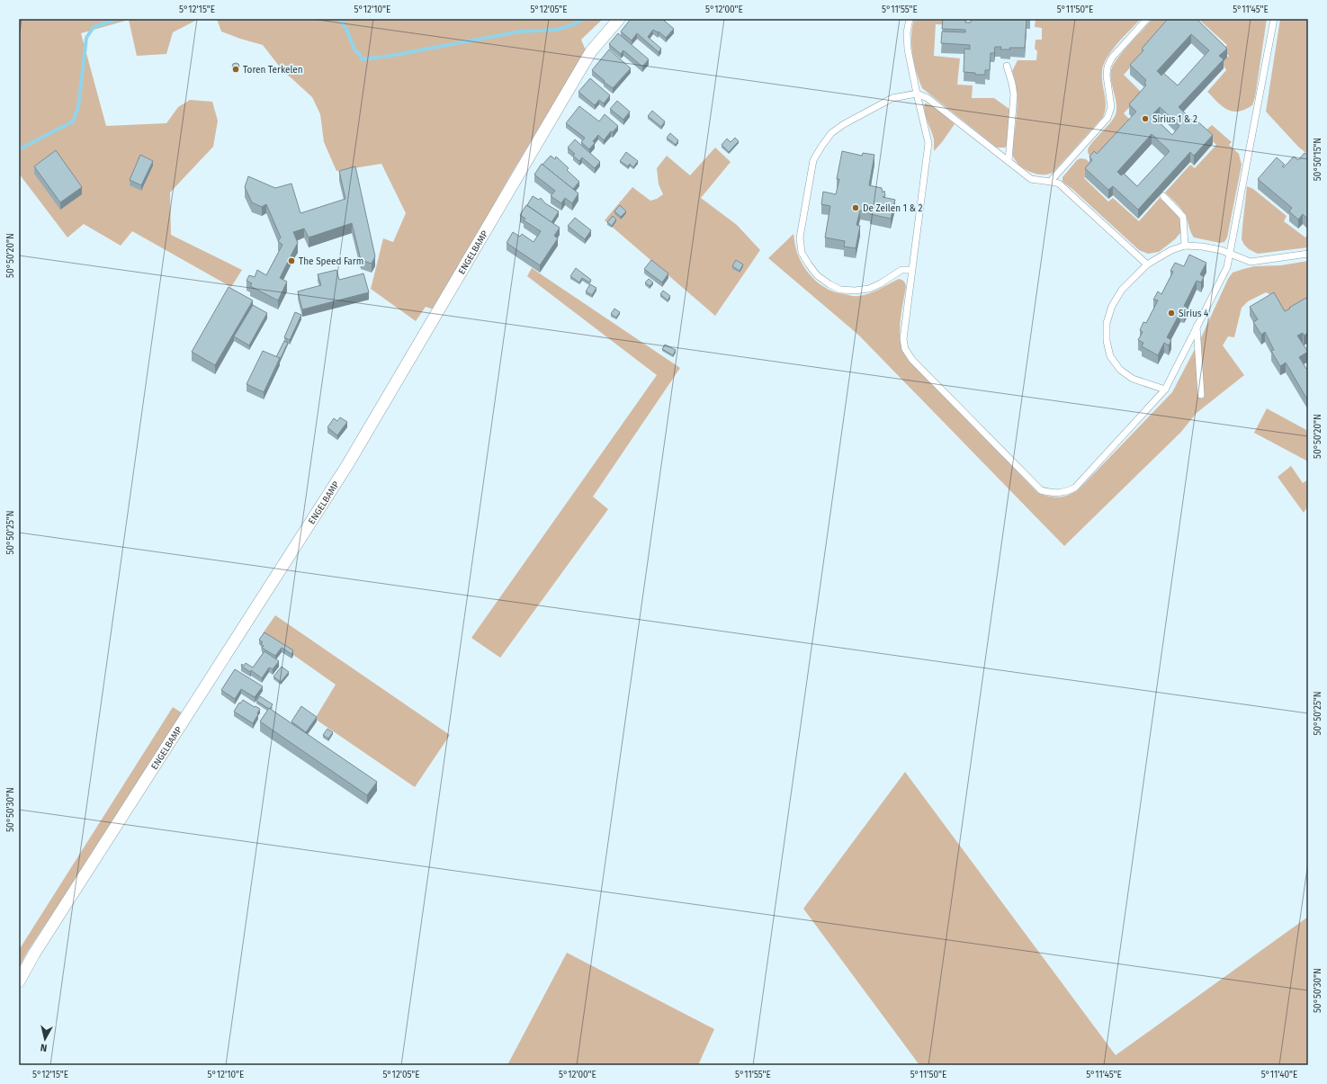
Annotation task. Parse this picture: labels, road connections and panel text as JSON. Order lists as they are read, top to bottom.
{
  "streets": {
    "street": ["ENGELBAMP"]
  },
  "places": [
    "Toren Terkelen",
    "Sirius 1 & 2",
    "De Zeilen 1 & 2",
    "The Speed Farm",
    "Sirius 4"
  ],
  "north": "bottom",
  "coordinates": [
    "5°12'15\"E",
    "5°12'10\"E",
    "5°12'05\"E",
    "5°12'00\"E",
    "5°11'55\"E",
    "5°11'50\"E",
    "5°11'45\"E",
    "50°50'15\"N",
    "50°50'20\"N",
    "50°50'25\"N",
    "50°50'30\"N",
    "5°11'40\"E"
  ]
}
